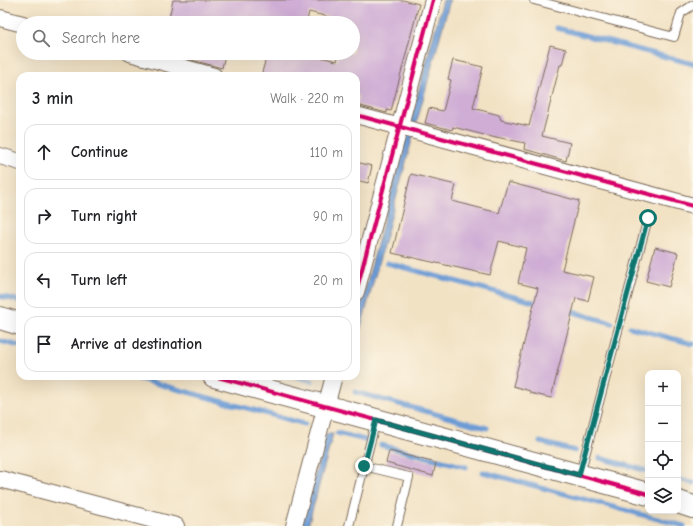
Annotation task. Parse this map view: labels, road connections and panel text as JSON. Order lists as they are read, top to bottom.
{
  "page": {
    "search": "Search here",
    "heading": ["3 min", "Walk · 220 m"],
    "list": [
      ["Continue", "110 m"],
      ["Turn right", "90 m"],
      ["Turn left", "20 m"],
      "Arrive at destination"
    ],
    "map_buttons": ["+", "−"]
  }
}
